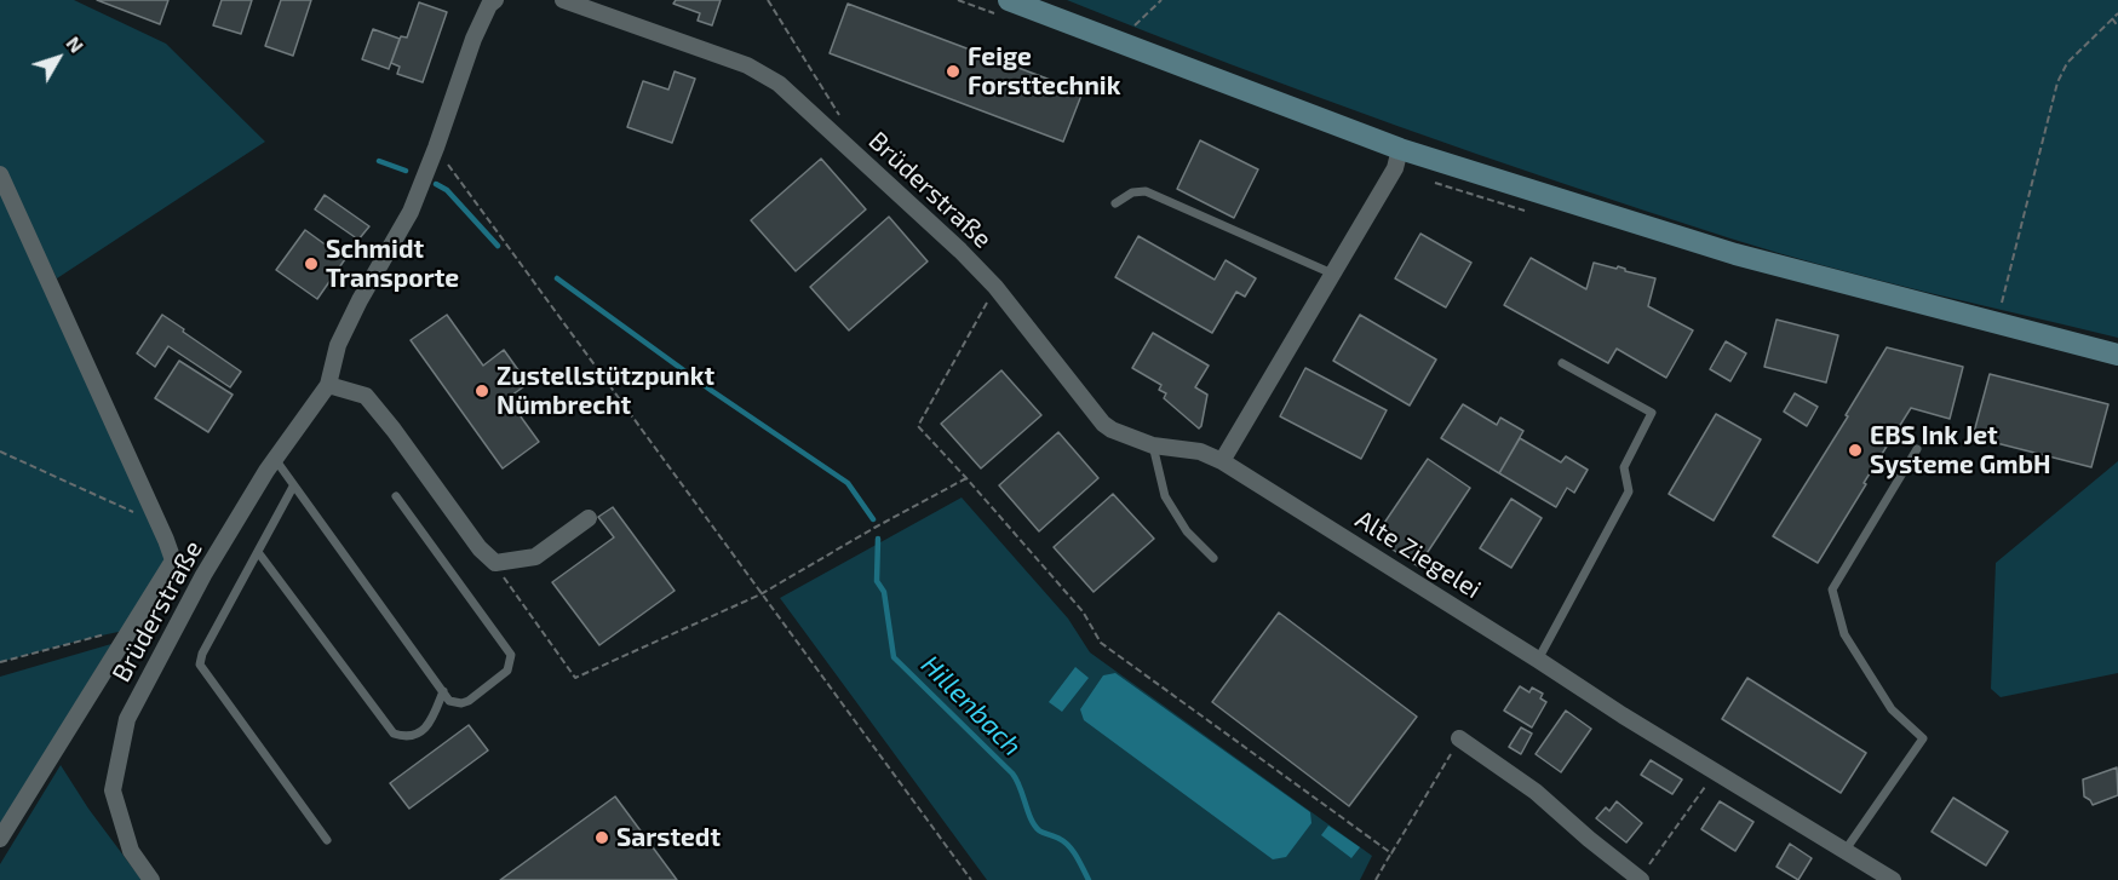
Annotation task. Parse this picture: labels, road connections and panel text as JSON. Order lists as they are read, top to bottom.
{
  "streets": {
    "street": ["Brüderstraße", "Alte Ziegelei"]
  },
  "crossings": [
    ["Brüderstraße", "Alte Ziegelei"]
  ],
  "water": ["Hillenbach"],
  "places": [
    "Feige Forsttechnik",
    "Schmidt Transporte",
    "Zustellstützpunkt Nümbrecht",
    "EBS Ink Jet Systeme GmbH",
    "Sarstedt"
  ],
  "north": "top right"
}
